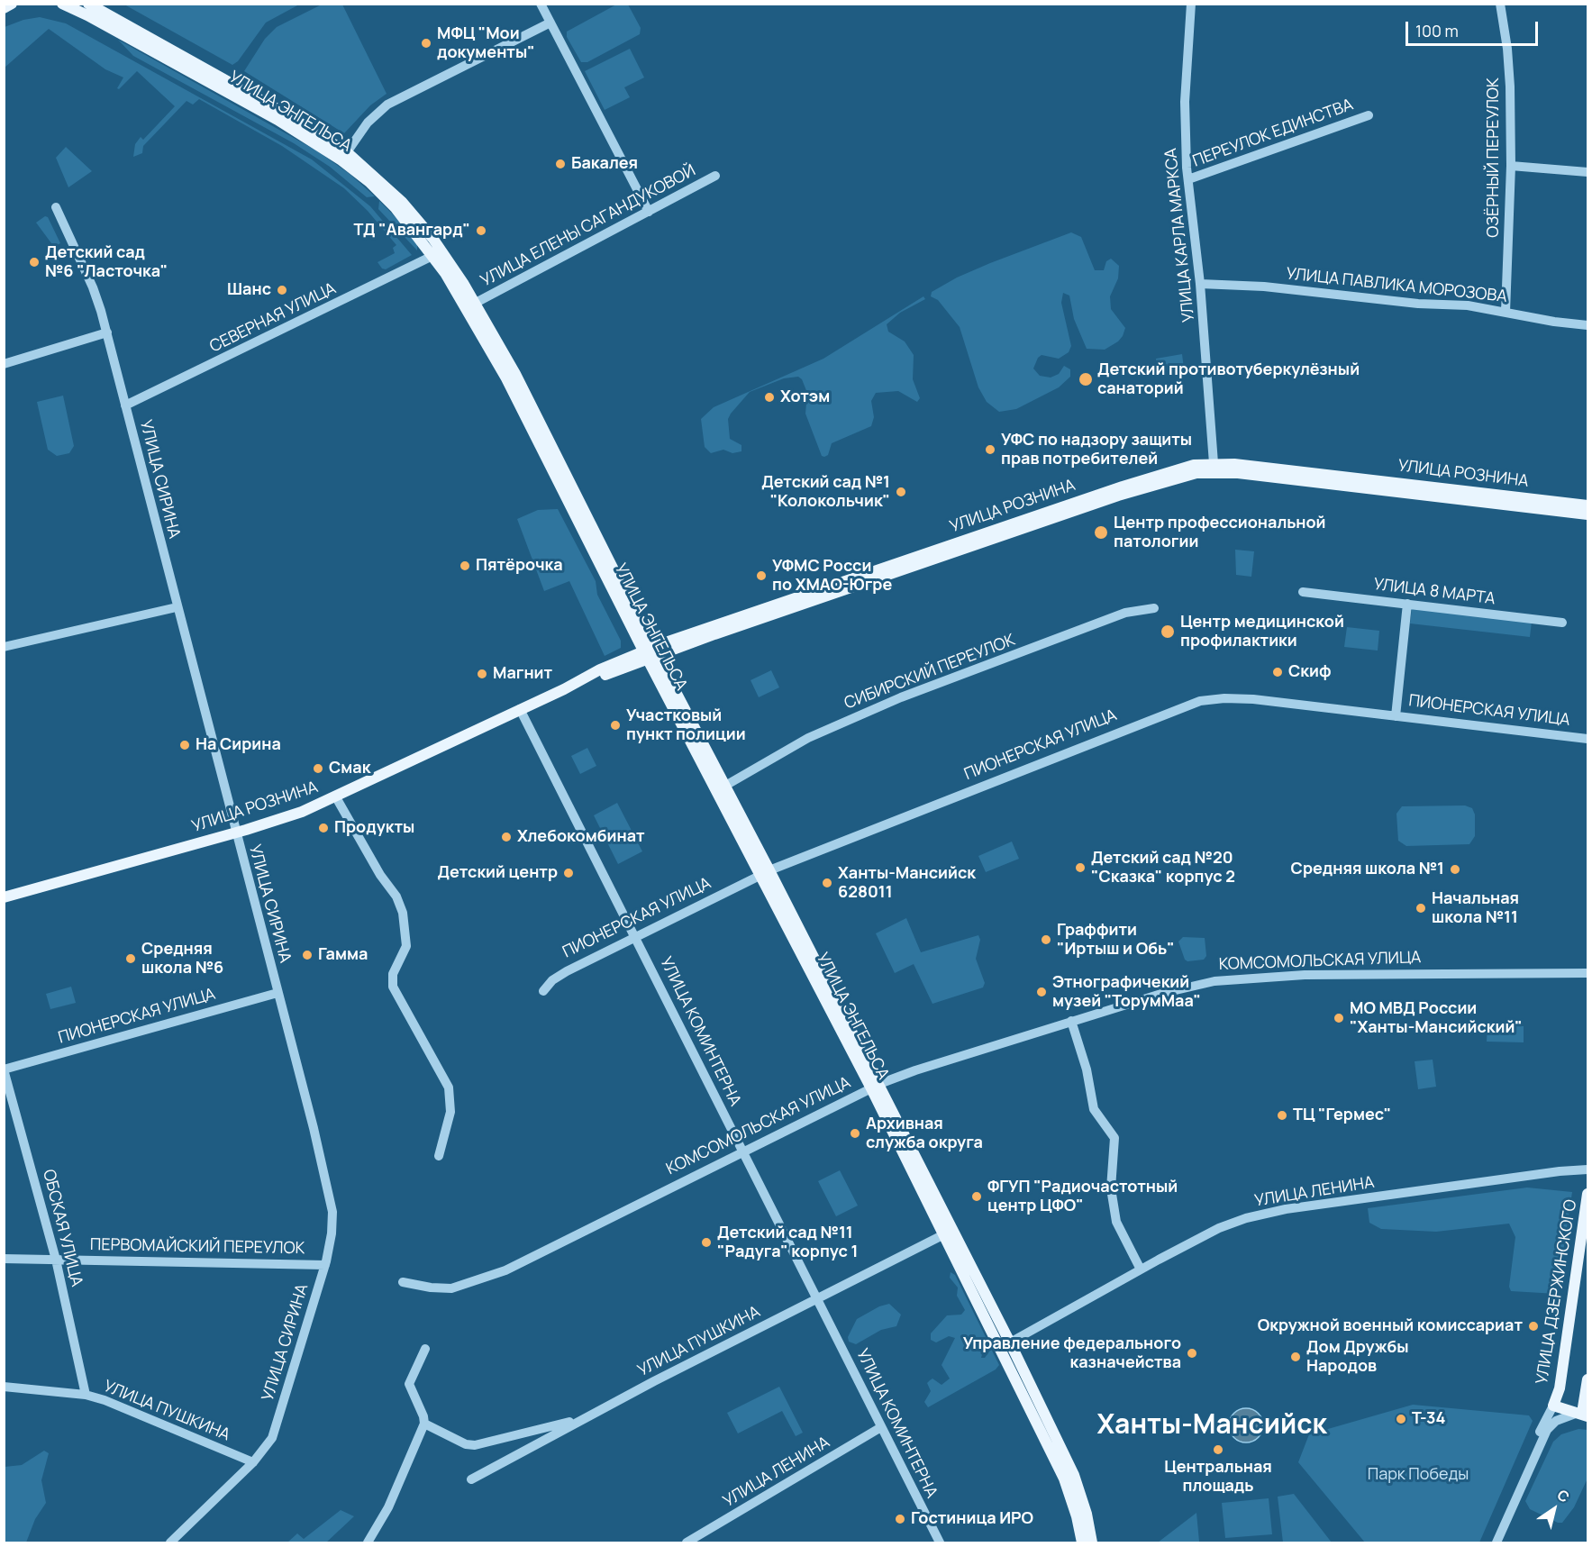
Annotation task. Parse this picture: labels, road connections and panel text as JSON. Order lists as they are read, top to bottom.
{
  "streets": {
    "main road": ["УЛИЦА ЭНГЕЛЬСА", "УЛИЦА РОЗНИНА", "УЛИЦА ДЗЕРЖИНСКОГО"],
    "street": [
      "ПЕРЕУЛОК ЕДИНСТВА",
      "ОЗЁРНЫЙ ПЕРЕУЛОК",
      "УЛИЦА ЕЛЕНЫ САГАНДУКОВОЙ",
      "УЛИЦА КАРЛА МАРКСА",
      "УЛИЦА ПАВЛИКА МОРОЗОВА",
      "СЕВЕРНАЯ УЛИЦА",
      "УЛИЦА СИРИНА",
      "УЛИЦА 8 МАРТА",
      "СИБИРСКИЙ ПЕРЕУЛОК",
      "ПИОНЕРСКАЯ УЛИЦА",
      "КОМСОМОЛЬСКАЯ УЛИЦА",
      "УЛИЦА КОМИНТЕРНА",
      "УЛИЦА ЛЕНИНА",
      "ОБСКАЯ УЛИЦА",
      "ПЕРВОМАЙСКИЙ ПЕРЕУЛОК",
      "УЛИЦА ПУШКИНА"
    ]
  },
  "crossings": [
    ["УЛИЦА ЭНГЕЛЬСА", "УЛИЦА ЕЛЕНЫ САГАНДУКОВОЙ"],
    ["УЛИЦА ЭНГЕЛЬСА", "СЕВЕРНАЯ УЛИЦА"],
    ["УЛИЦА ЭНГЕЛЬСА", "УЛИЦА РОЗНИНА"],
    ["УЛИЦА ЭНГЕЛЬСА", "СИБИРСКИЙ ПЕРЕУЛОК"],
    ["УЛИЦА ЭНГЕЛЬСА", "ПИОНЕРСКАЯ УЛИЦА"],
    ["УЛИЦА ЭНГЕЛЬСА", "КОМСОМОЛЬСКАЯ УЛИЦА"],
    ["УЛИЦА ЭНГЕЛЬСА", "УЛИЦА ЛЕНИНА"],
    ["УЛИЦА ЭНГЕЛЬСА", "УЛИЦА ПУШКИНА"],
    ["ПЕРЕУЛОК ЕДИНСТВА", "УЛИЦА КАРЛА МАРКСА"],
    ["ОЗЁРНЫЙ ПЕРЕУЛОК", "УЛИЦА ПАВЛИКА МОРОЗОВА"],
    ["УЛИЦА КАРЛА МАРКСА", "УЛИЦА ПАВЛИКА МОРОЗОВА"],
    ["УЛИЦА КАРЛА МАРКСА", "УЛИЦА РОЗНИНА"],
    ["СЕВЕРНАЯ УЛИЦА", "УЛИЦА СИРИНА"],
    ["УЛИЦА РОЗНИНА", "УЛИЦА СИРИНА"],
    ["УЛИЦА РОЗНИНА", "УЛИЦА КОМИНТЕРНА"],
    ["УЛИЦА СИРИНА", "ПИОНЕРСКАЯ УЛИЦА"],
    ["УЛИЦА СИРИНА", "ПЕРВОМАЙСКИЙ ПЕРЕУЛОК"],
    ["УЛИЦА СИРИНА", "УЛИЦА ПУШКИНА"],
    ["ПИОНЕРСКАЯ УЛИЦА", "УЛИЦА КОМИНТЕРНА"],
    ["ПИОНЕРСКАЯ УЛИЦА", "ОБСКАЯ УЛИЦА"],
    ["КОМСОМОЛЬСКАЯ УЛИЦА", "УЛИЦА КОМИНТЕРНА"],
    ["УЛИЦА КОМИНТЕРНА", "УЛИЦА ЛЕНИНА"],
    ["УЛИЦА КОМИНТЕРНА", "УЛИЦА ПУШКИНА"],
    ["ОБСКАЯ УЛИЦА", "ПЕРВОМАЙСКИЙ ПЕРЕУЛОК"],
    ["ОБСКАЯ УЛИЦА", "УЛИЦА ПУШКИНА"]
  ],
  "districts": ["Ханты-Мансийск"],
  "parks": ["Парк Победы"],
  "places": [
    "МФЦ \"Мои документы\"",
    "Бакалея",
    "ТД \"Авангард\"",
    "Детский сад №6 \"Ласточка\"",
    "Шанс",
    "Детский противотуберкулёзный санаторий",
    "Хотэм",
    "УФС по надзору защиты прав потребителей",
    "Детский сад №1 \"Колокольчик\"",
    "Центр профессиональной патологии",
    "Пятёрочка",
    "УФМС Росси по ХМАО-Югре",
    "Центр медицинской профилактики",
    "Скиф",
    "Магнит",
    "Участковый пункт полиции",
    "На Сирина",
    "Смак",
    "Продукты",
    "Хлебокомбинат",
    "Детский сад №20 \"Сказка\" корпус 2",
    "Средняя школа №1",
    "Детский центр",
    "Ханты-Мансийск 628011",
    "Начальная школа №11",
    "Граффити \"Иртыш и Обь\"",
    "Гамма",
    "Средняя школа №6",
    "Этнографичекий музей \"ТорумМаа\"",
    "МО МВД России \"Ханты-Мансийский\"",
    "ТЦ \"Гермес\"",
    "Архивная служба округа",
    "ФГУП \"Радиочастотный центр ЦФО\"",
    "Детский сад №11 \"Радуга\" корпус 1",
    "Окружной военный комиссариат",
    "Управление федерального казначейства",
    "Дом Дружбы Народов",
    "T-34",
    "Центральная площадь",
    "Гостиница ИРО"
  ],
  "scale_bar": "100 m",
  "north": "top right"
}
